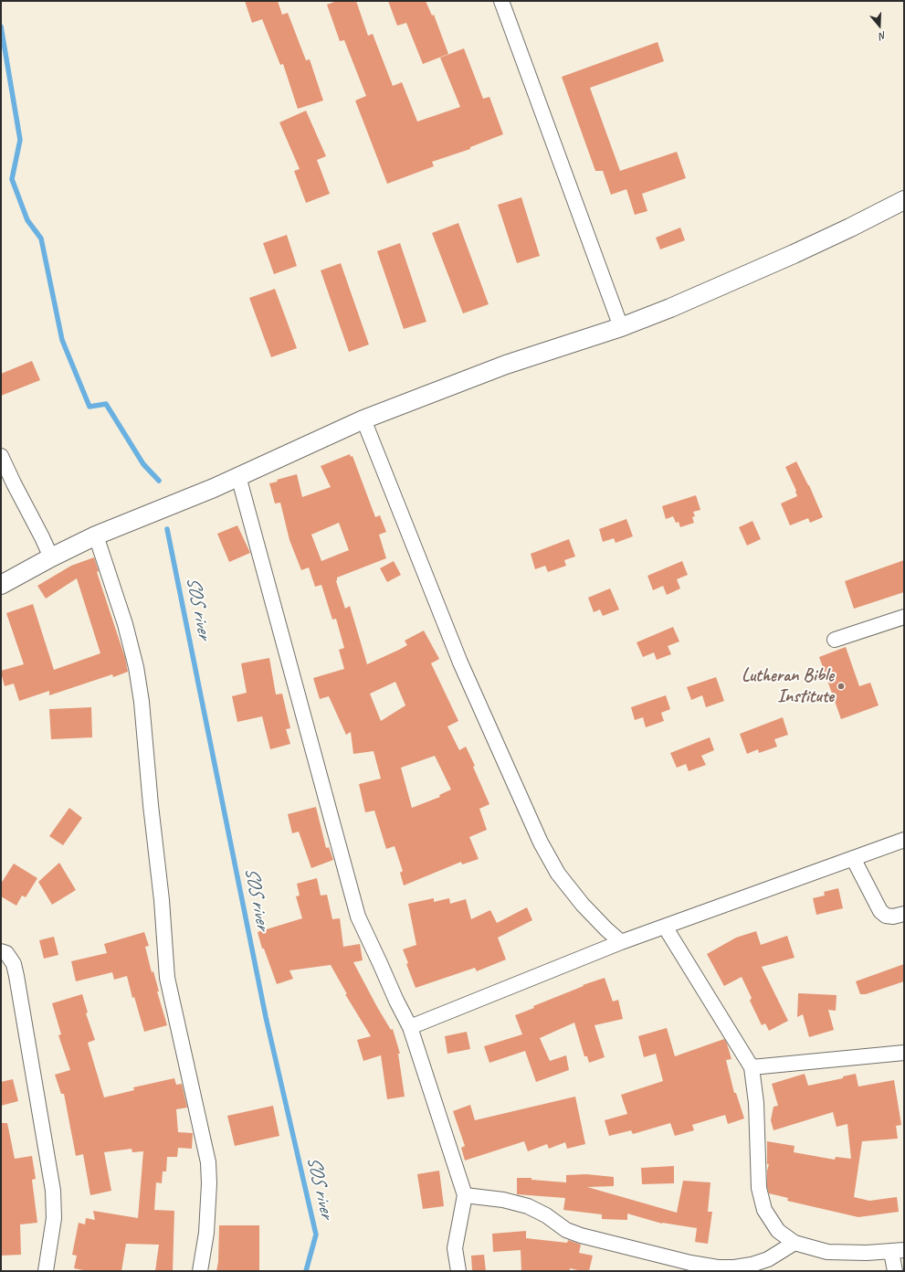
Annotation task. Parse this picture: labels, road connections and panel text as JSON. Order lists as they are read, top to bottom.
{
  "water": ["SOS river"],
  "places": ["Lutheran Bible Institute"],
  "north": "bottom"
}
